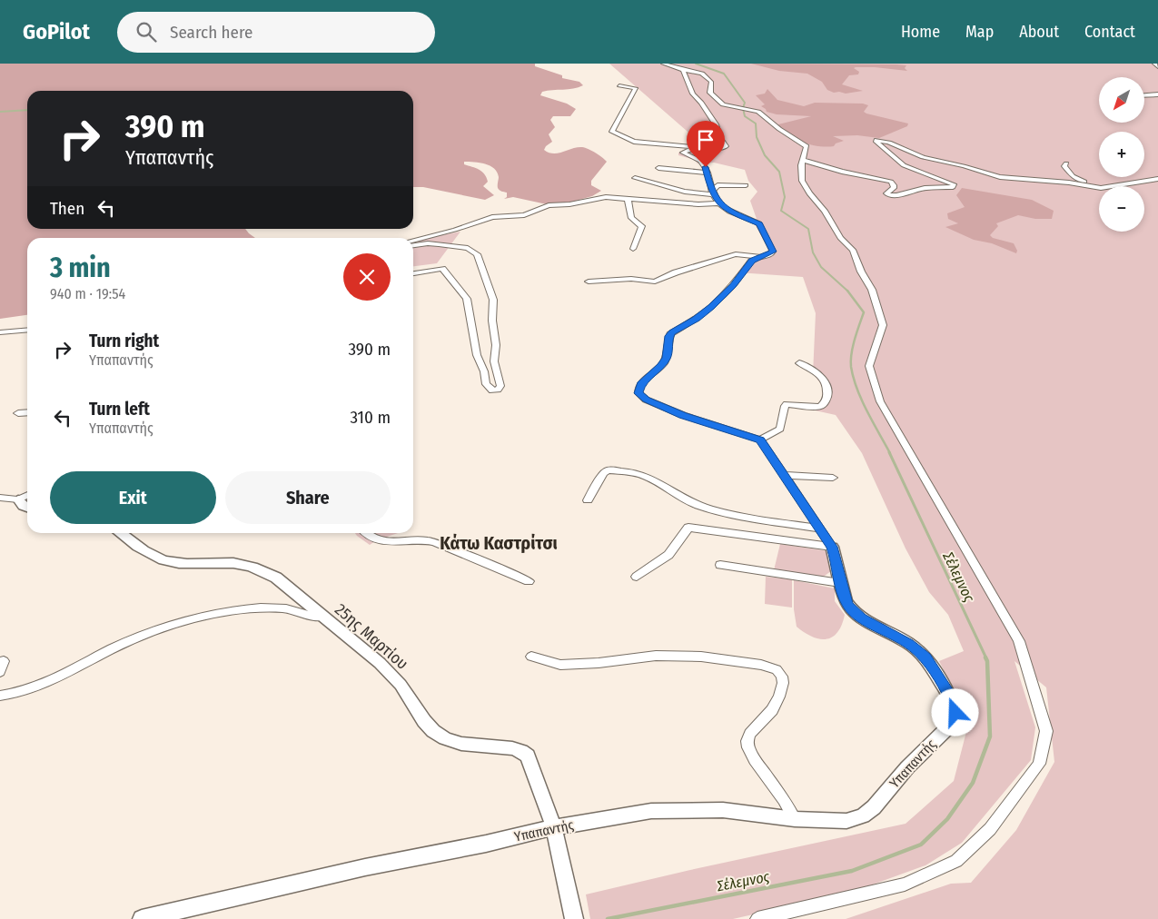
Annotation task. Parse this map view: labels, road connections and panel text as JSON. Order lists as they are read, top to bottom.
{
  "streets": {
    "street": ["25ης Μαρτίου", "Υπαπαντής"]
  },
  "crossings": [
    ["25ης Μαρτίου", "Υπαπαντής"]
  ],
  "districts": ["Κάτω Καστρίτσι"],
  "water": ["Σέλεμνος"],
  "north": "bottom left",
  "page": {
    "header": "GoPilot",
    "search": "Search here",
    "nav": [
      "Home",
      "Map",
      "About",
      "Contact"
    ],
    "map_buttons": ["+", "−"],
    "turn": ["390 m", "Υπαπαντής"],
    "then": "Then",
    "heading": ["3 min", "940 m · 19:54"],
    "list": [
      {
        "name": "Turn right",
        "note": "Υπαπαντής",
        "value": "390 m"
      },
      {
        "name": "Turn left",
        "note": "Υπαπαντής",
        "value": "310 m"
      }
    ],
    "buttons": ["Exit", "Share"]
  }
}
